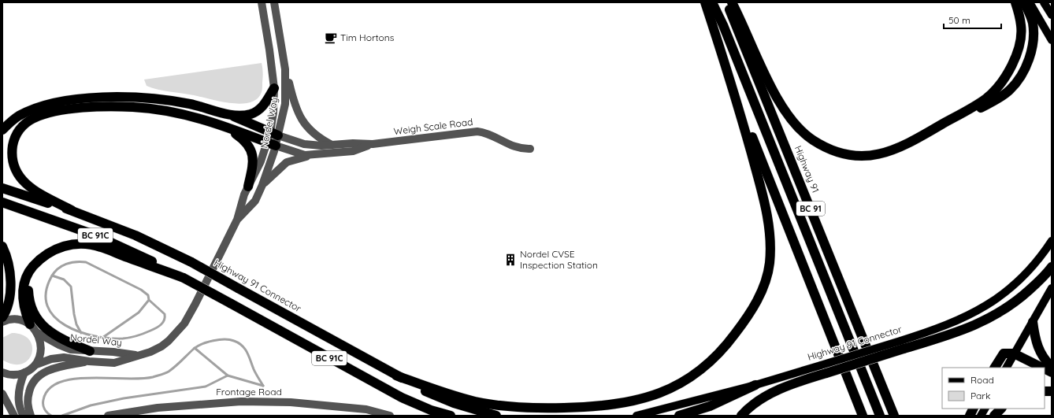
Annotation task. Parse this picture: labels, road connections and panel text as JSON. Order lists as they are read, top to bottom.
{
  "streets": {
    "highway": [
      "Highway 91",
      "BC 91",
      "BC 91C",
      "Highway 91 Connector"
    ],
    "street": ["Nordel Way", "Weigh Scale Road", "Frontage Road"]
  },
  "crossings": [
    ["Nordel Way", "Weigh Scale Road"]
  ],
  "places": {
    "cafe": ["Tim Hortons"],
    "building": ["Nordel CVSE Inspection Station"]
  },
  "legend": ["Road", "Park"],
  "scale_bar": "50 m"
}
